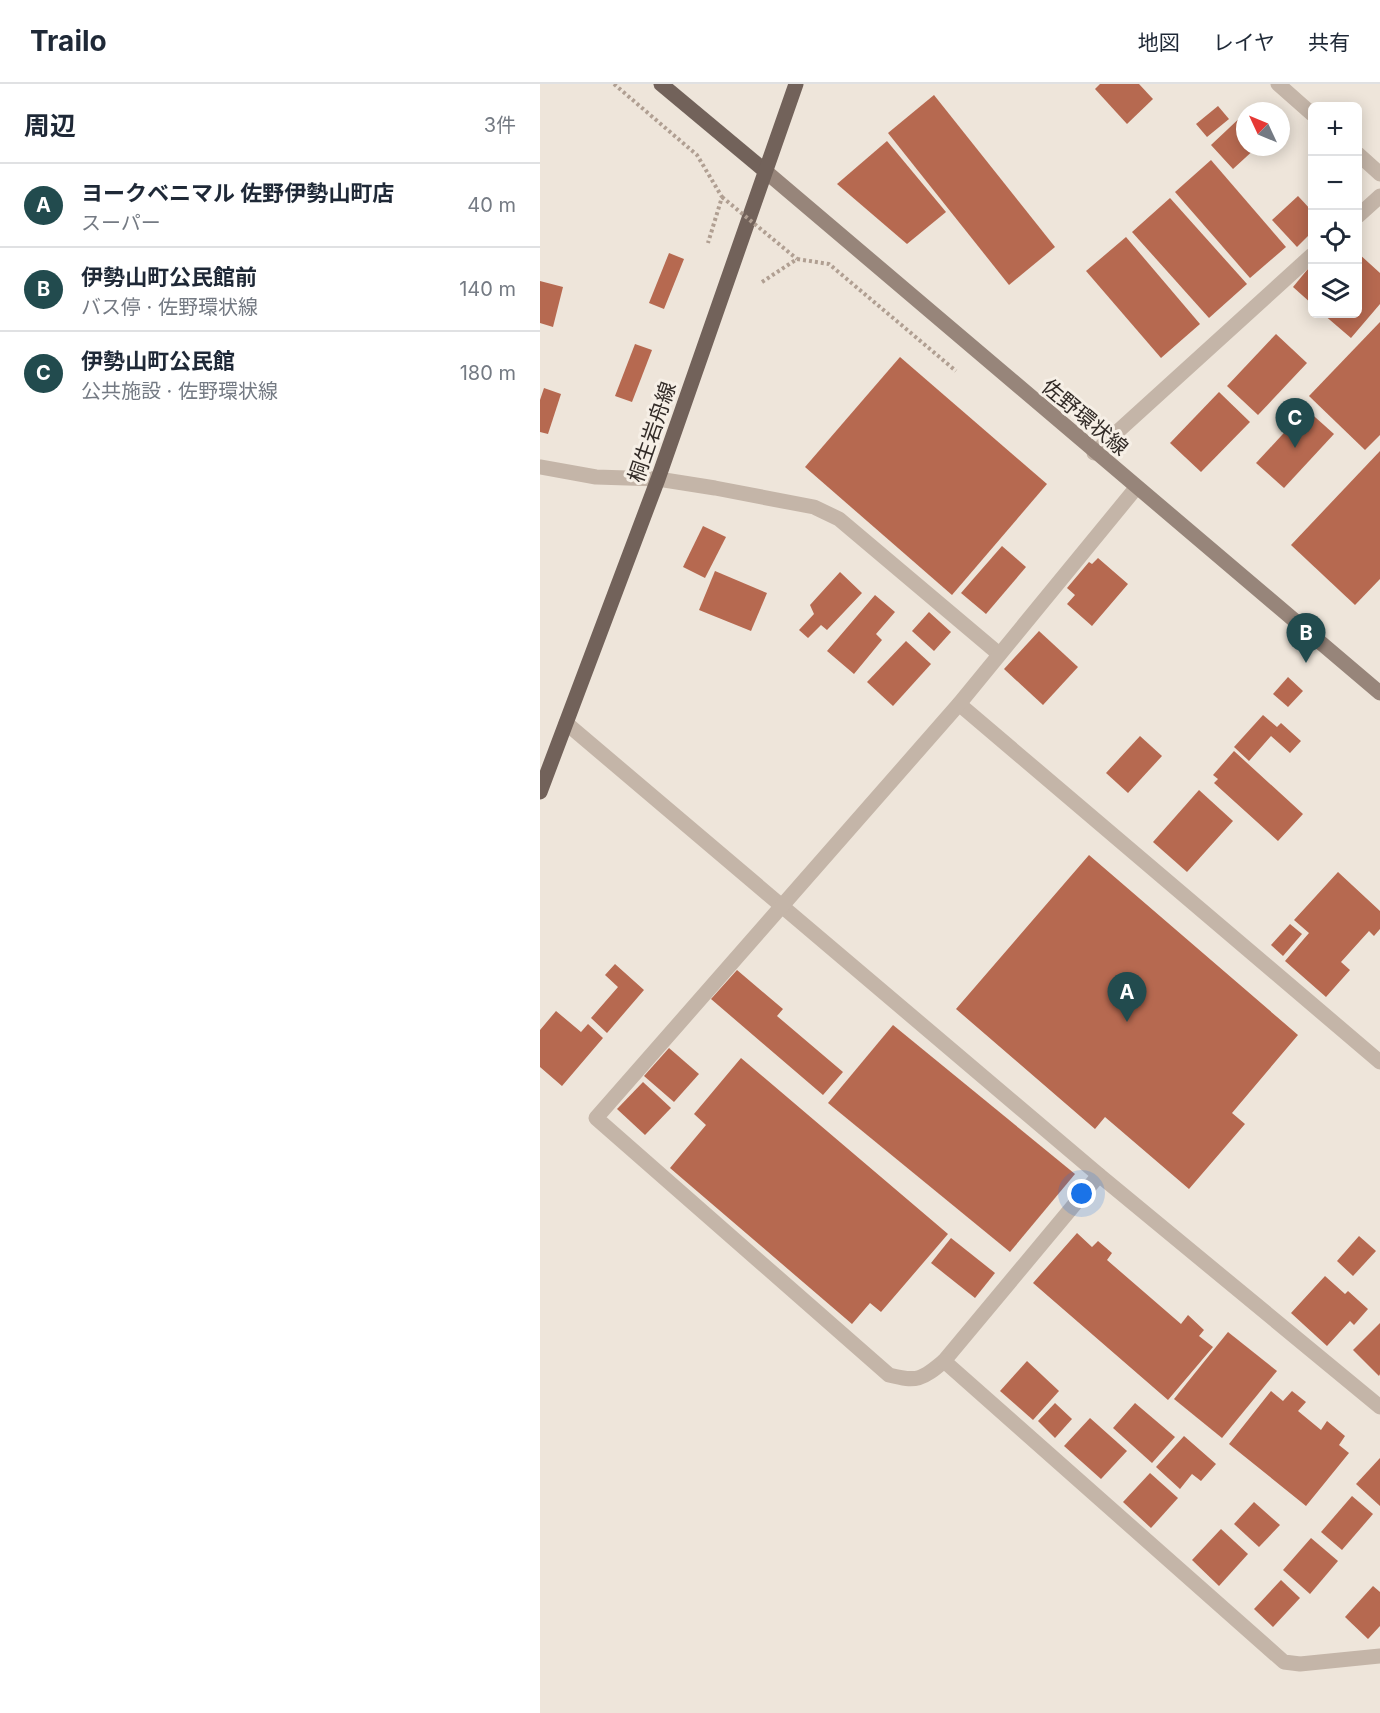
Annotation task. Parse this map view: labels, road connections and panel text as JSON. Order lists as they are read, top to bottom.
{
  "streets": {
    "main road": ["佐野環状線", "桐生岩舟線"]
  },
  "crossings": [
    ["佐野環状線", "桐生岩舟線"]
  ],
  "north": "top left",
  "page": {
    "header": "Trailo",
    "nav": ["地図", "レイヤ", "共有"],
    "heading": ["周辺", "3件"],
    "map_buttons": ["+", "−"],
    "list": [
      {
        "mark": "A",
        "name": "ヨークベニマル 佐野伊勢山町店",
        "note": "スーパー",
        "value": "40 m"
      },
      {
        "mark": "B",
        "name": "伊勢山町公民館前",
        "note": "バス停 · 佐野環状線",
        "value": "140 m"
      },
      {
        "mark": "C",
        "name": "伊勢山町公民館",
        "note": "公共施設 · 佐野環状線",
        "value": "180 m"
      }
    ],
    "pins": ["C", "B", "A"]
  }
}
